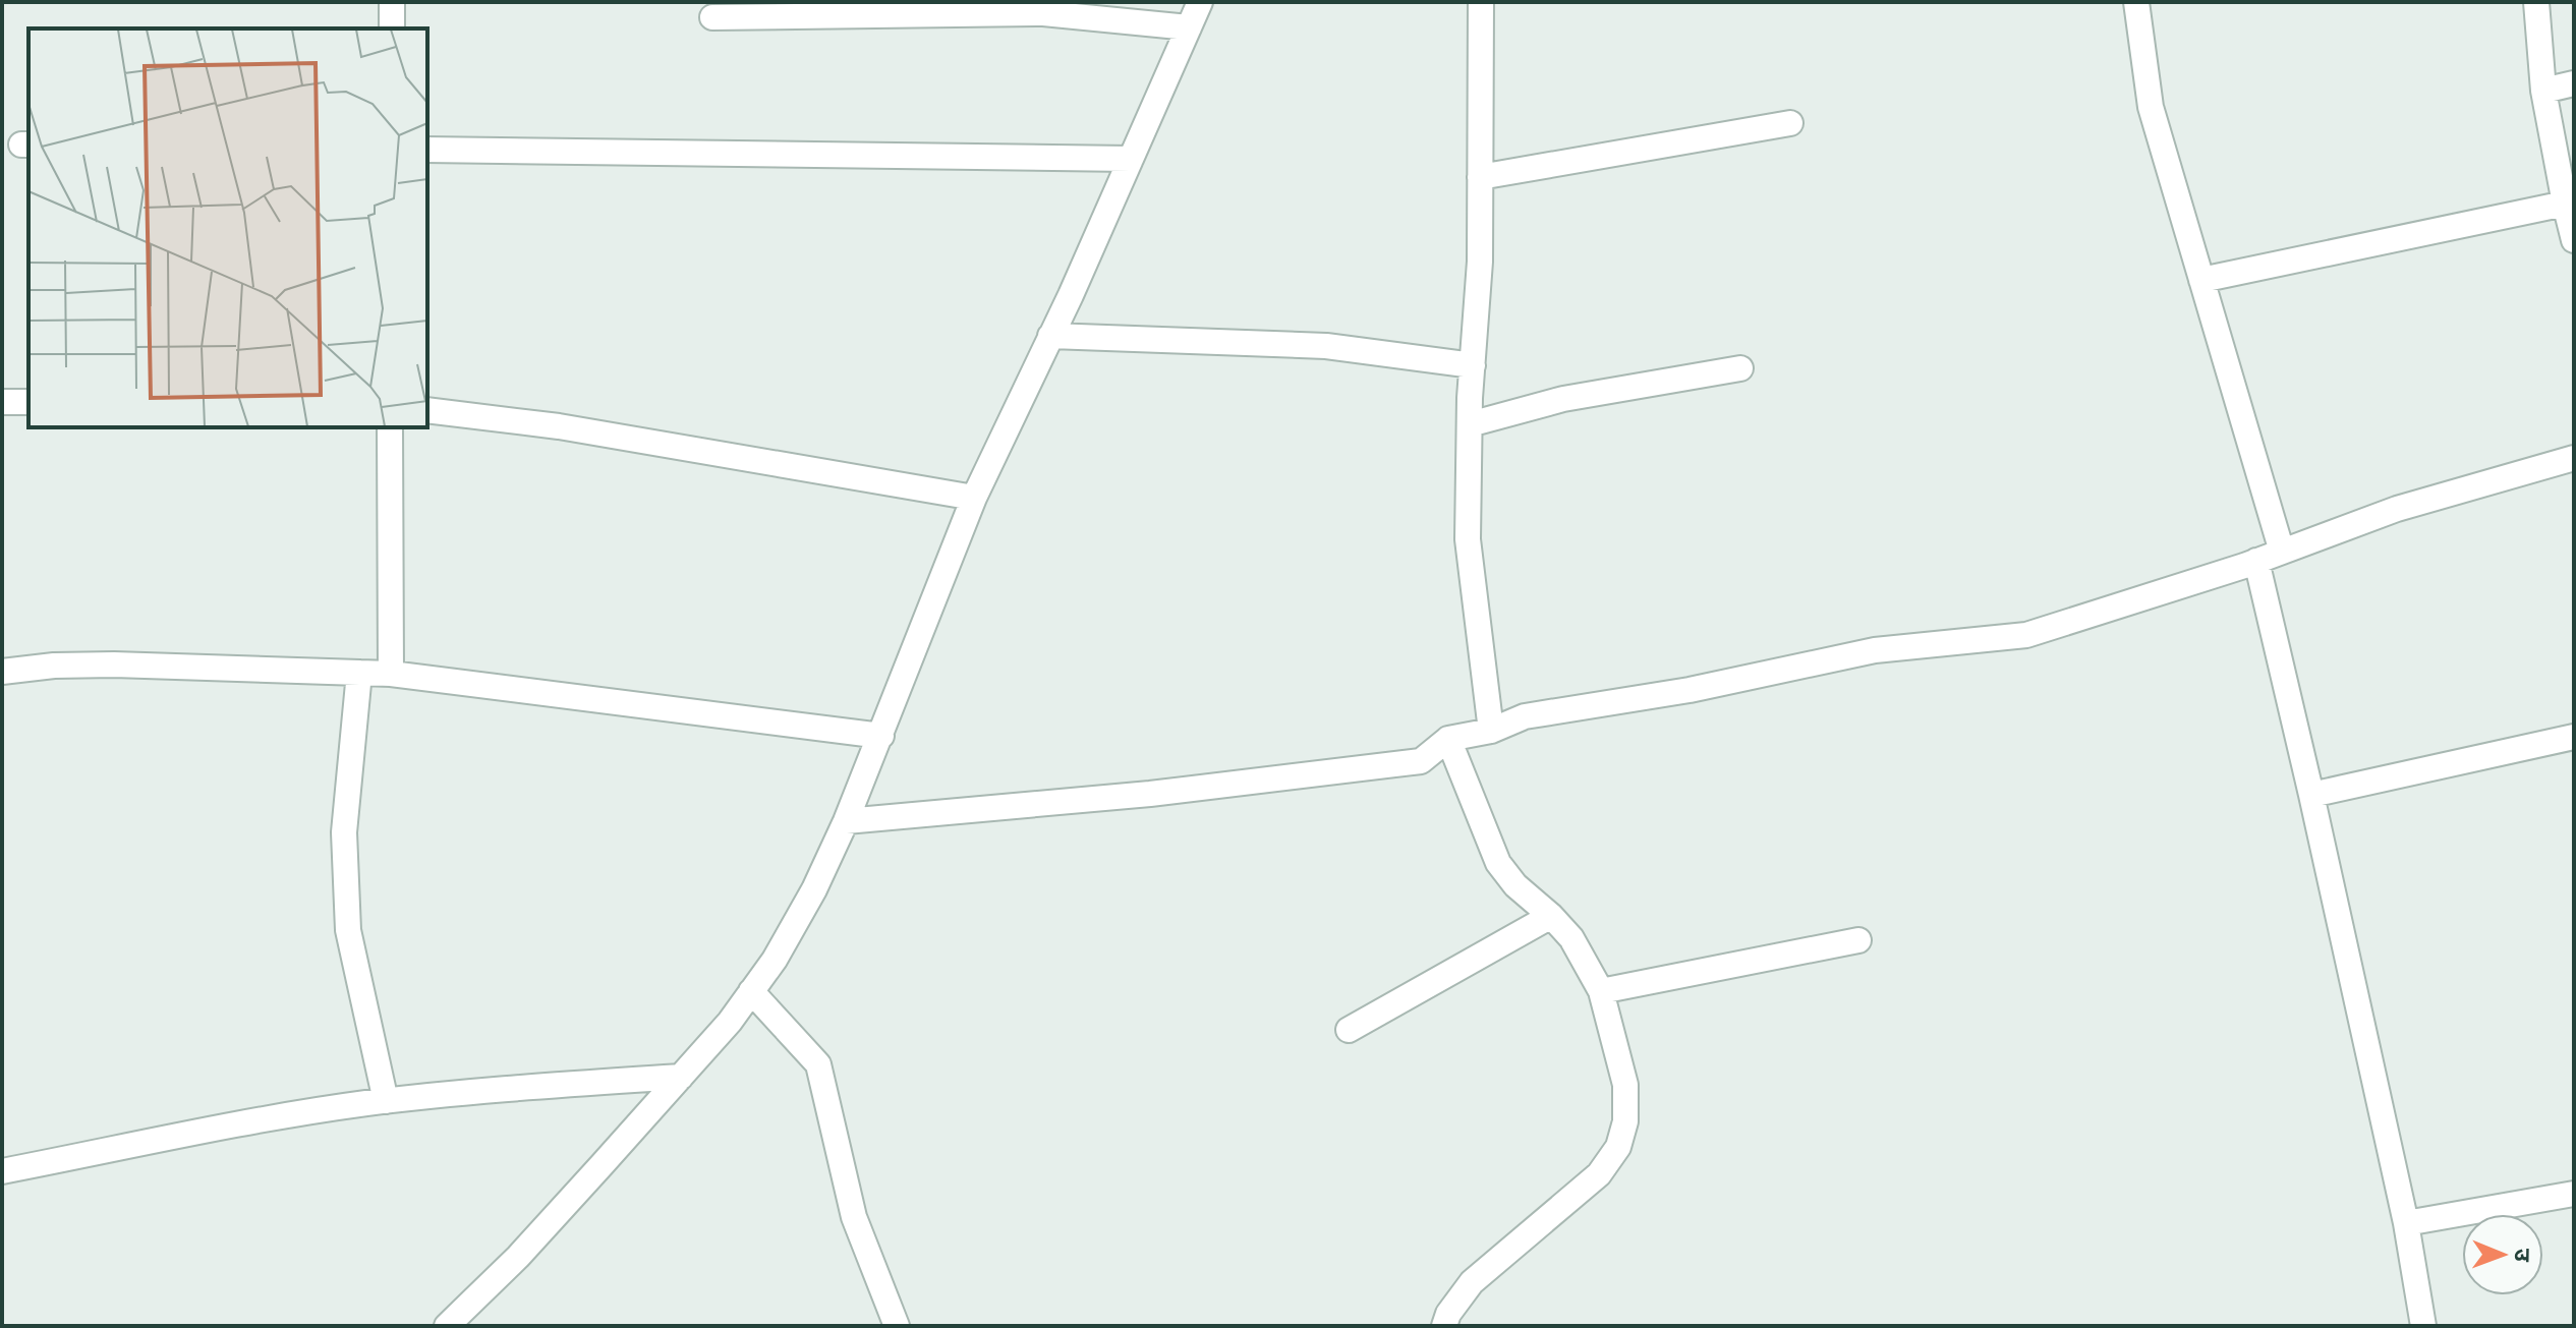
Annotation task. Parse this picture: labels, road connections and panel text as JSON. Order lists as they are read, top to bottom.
{
  "north": "right"
}
